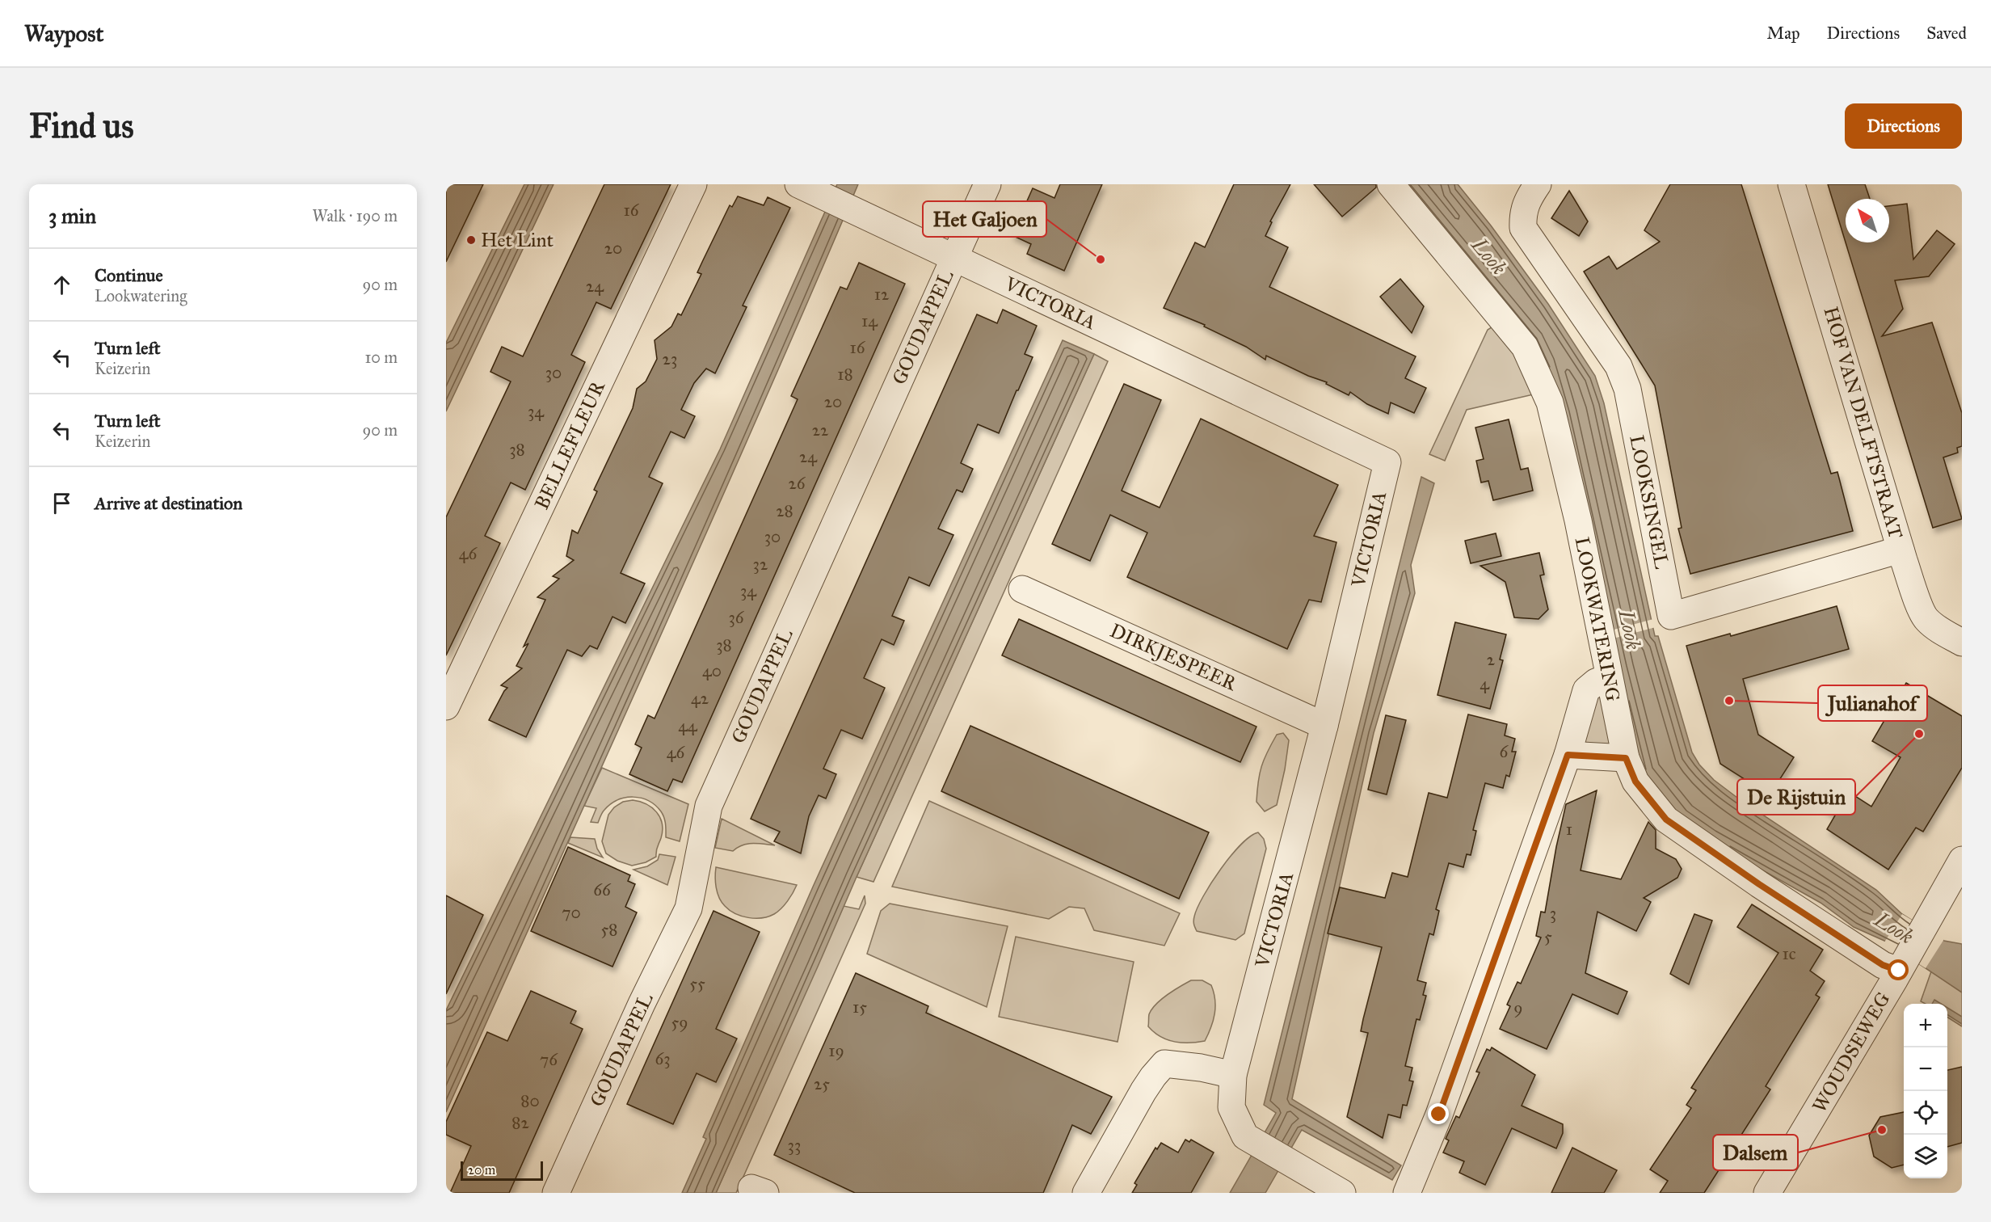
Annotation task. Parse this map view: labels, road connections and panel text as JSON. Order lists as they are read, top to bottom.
{
  "streets": {
    "street": [
      "VICTORIA",
      "GOUDAPPEL",
      "HOF VAN DELFTSTRAAT",
      "BELLEFLEUR",
      "LOOKSINGEL",
      "LOOKWATERING",
      "DIRKJESPEER",
      "WOUDSEWEG"
    ]
  },
  "crossings": [
    ["VICTORIA", "GOUDAPPEL"],
    ["VICTORIA", "DIRKJESPEER"],
    ["HOF VAN DELFTSTRAAT", "LOOKSINGEL"],
    ["LOOKWATERING", "WOUDSEWEG"]
  ],
  "water": ["Look"],
  "places": [
    "Het Lint",
    "Het Galjoen",
    "Julianahof",
    "De Rijstuin",
    "Dalsem"
  ],
  "house_numbers": [
    "16",
    "20",
    "24",
    "12",
    "14",
    "16",
    "23",
    "30",
    "18",
    "20",
    "34",
    "22",
    "38",
    "24",
    "26",
    "28",
    "30",
    "46",
    "32",
    "34",
    "36",
    "38",
    "2",
    "40",
    "4",
    "42",
    "44",
    "6",
    "46",
    "1",
    "66",
    "70",
    "3",
    "58",
    "5",
    "1c",
    "55",
    "15",
    "9",
    "59",
    "19",
    "63",
    "76",
    "25",
    "80",
    "82",
    "33"
  ],
  "scale_bar": "20 m",
  "north": "top left",
  "page": {
    "header": "Waypost",
    "nav": ["Map", "Directions", "Saved"],
    "buttons": "Directions",
    "title": "Find us",
    "heading": ["3 min", "Walk · 190 m"],
    "list": [
      ["Continue", "Lookwatering", "90 m"],
      ["Turn left", "Keizerin", "10 m"],
      ["Turn left", "Keizerin", "90 m"],
      "Arrive at destination"
    ],
    "map_buttons": ["+", "−"],
    "scale": "20 m"
  }
}
